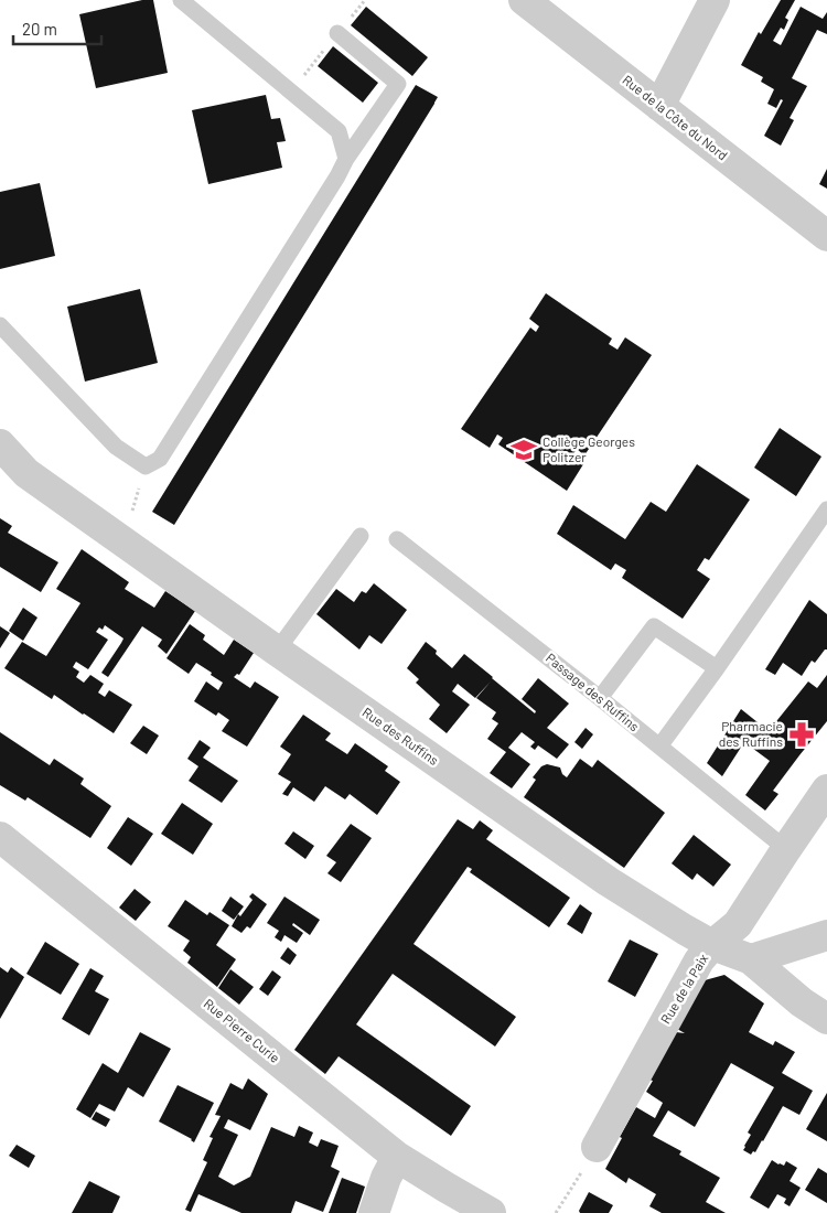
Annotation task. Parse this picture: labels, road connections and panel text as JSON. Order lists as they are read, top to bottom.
{
  "streets": {
    "street": [
      "Rue de la Côte du Nord",
      "Rue des Ruffins",
      "Rue de la Paix",
      "Rue Pierre Curie"
    ],
    "lane": ["Passage des Ruffins"]
  },
  "crossings": [
    ["Passage des Ruffins", "Rue de la Paix"],
    ["Rue des Ruffins", "Rue de la Paix"]
  ],
  "places": {
    "school or university": ["Collège Georges Politzer"],
    "pharmacy": ["Pharmacie des Ruffins"]
  },
  "scale_bar": "20 m"
}
